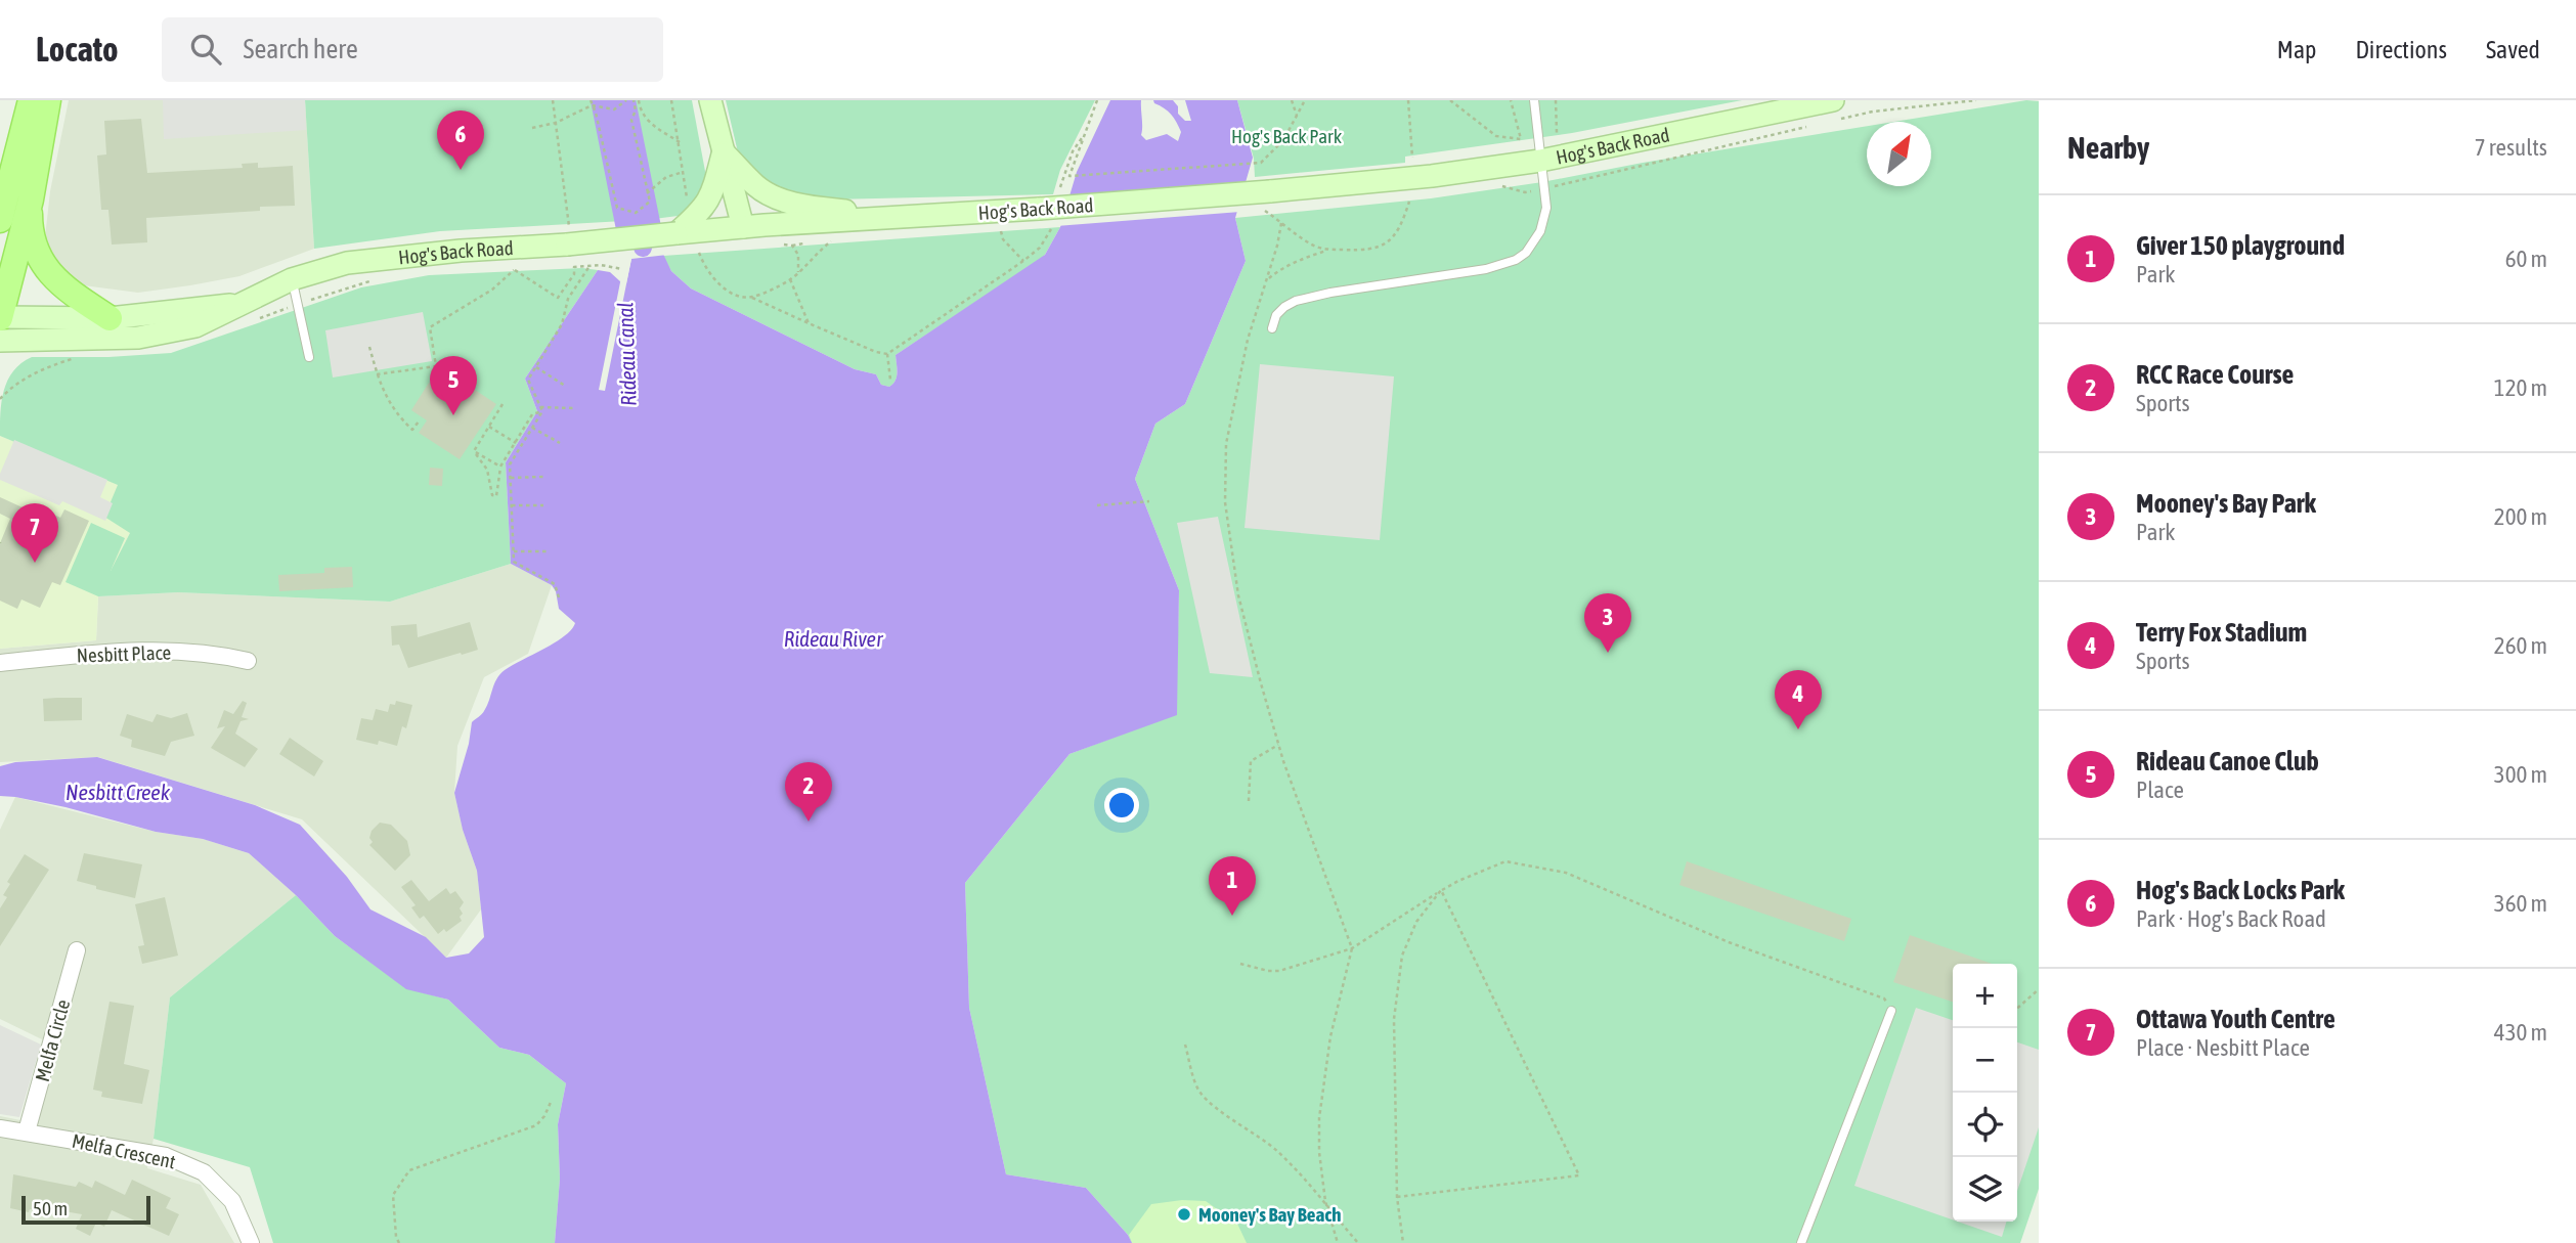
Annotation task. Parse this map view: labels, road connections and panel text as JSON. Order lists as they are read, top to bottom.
{
  "streets": {
    "main road": ["Hog's Back Road"],
    "street": ["Nesbitt Place", "Melfa Circle", "Melfa Crescent"]
  },
  "crossings": [
    ["Melfa Circle", "Melfa Crescent"]
  ],
  "water": ["Rideau Canal", "Rideau River", "Nesbitt Creek"],
  "parks": ["Hog's Back Park"],
  "places": ["Mooney's Bay Beach"],
  "scale_bar": "50 m",
  "north": "top right",
  "page": {
    "header": "Locato",
    "search": "Search here",
    "nav": ["Map", "Directions", "Saved"],
    "heading": ["Nearby", "7 results"],
    "pins": [
      "6",
      "5",
      "7",
      "3",
      "4",
      "2",
      "1"
    ],
    "list": [
      {
        "mark": "1",
        "name": "Giver 150 playground",
        "note": "Park",
        "value": "60 m"
      },
      {
        "mark": "2",
        "name": "RCC Race Course",
        "note": "Sports",
        "value": "120 m"
      },
      {
        "mark": "3",
        "name": "Mooney's Bay Park",
        "note": "Park",
        "value": "200 m"
      },
      {
        "mark": "4",
        "name": "Terry Fox Stadium",
        "note": "Sports",
        "value": "260 m"
      },
      {
        "mark": "5",
        "name": "Rideau Canoe Club",
        "note": "Place",
        "value": "300 m"
      },
      {
        "mark": "6",
        "name": "Hog's Back Locks Park",
        "note": "Park · Hog's Back Road",
        "value": "360 m"
      },
      {
        "mark": "7",
        "name": "Ottawa Youth Centre",
        "note": "Place · Nesbitt Place",
        "value": "430 m"
      }
    ],
    "map_buttons": ["+", "−"],
    "scale": "50 m"
  }
}
